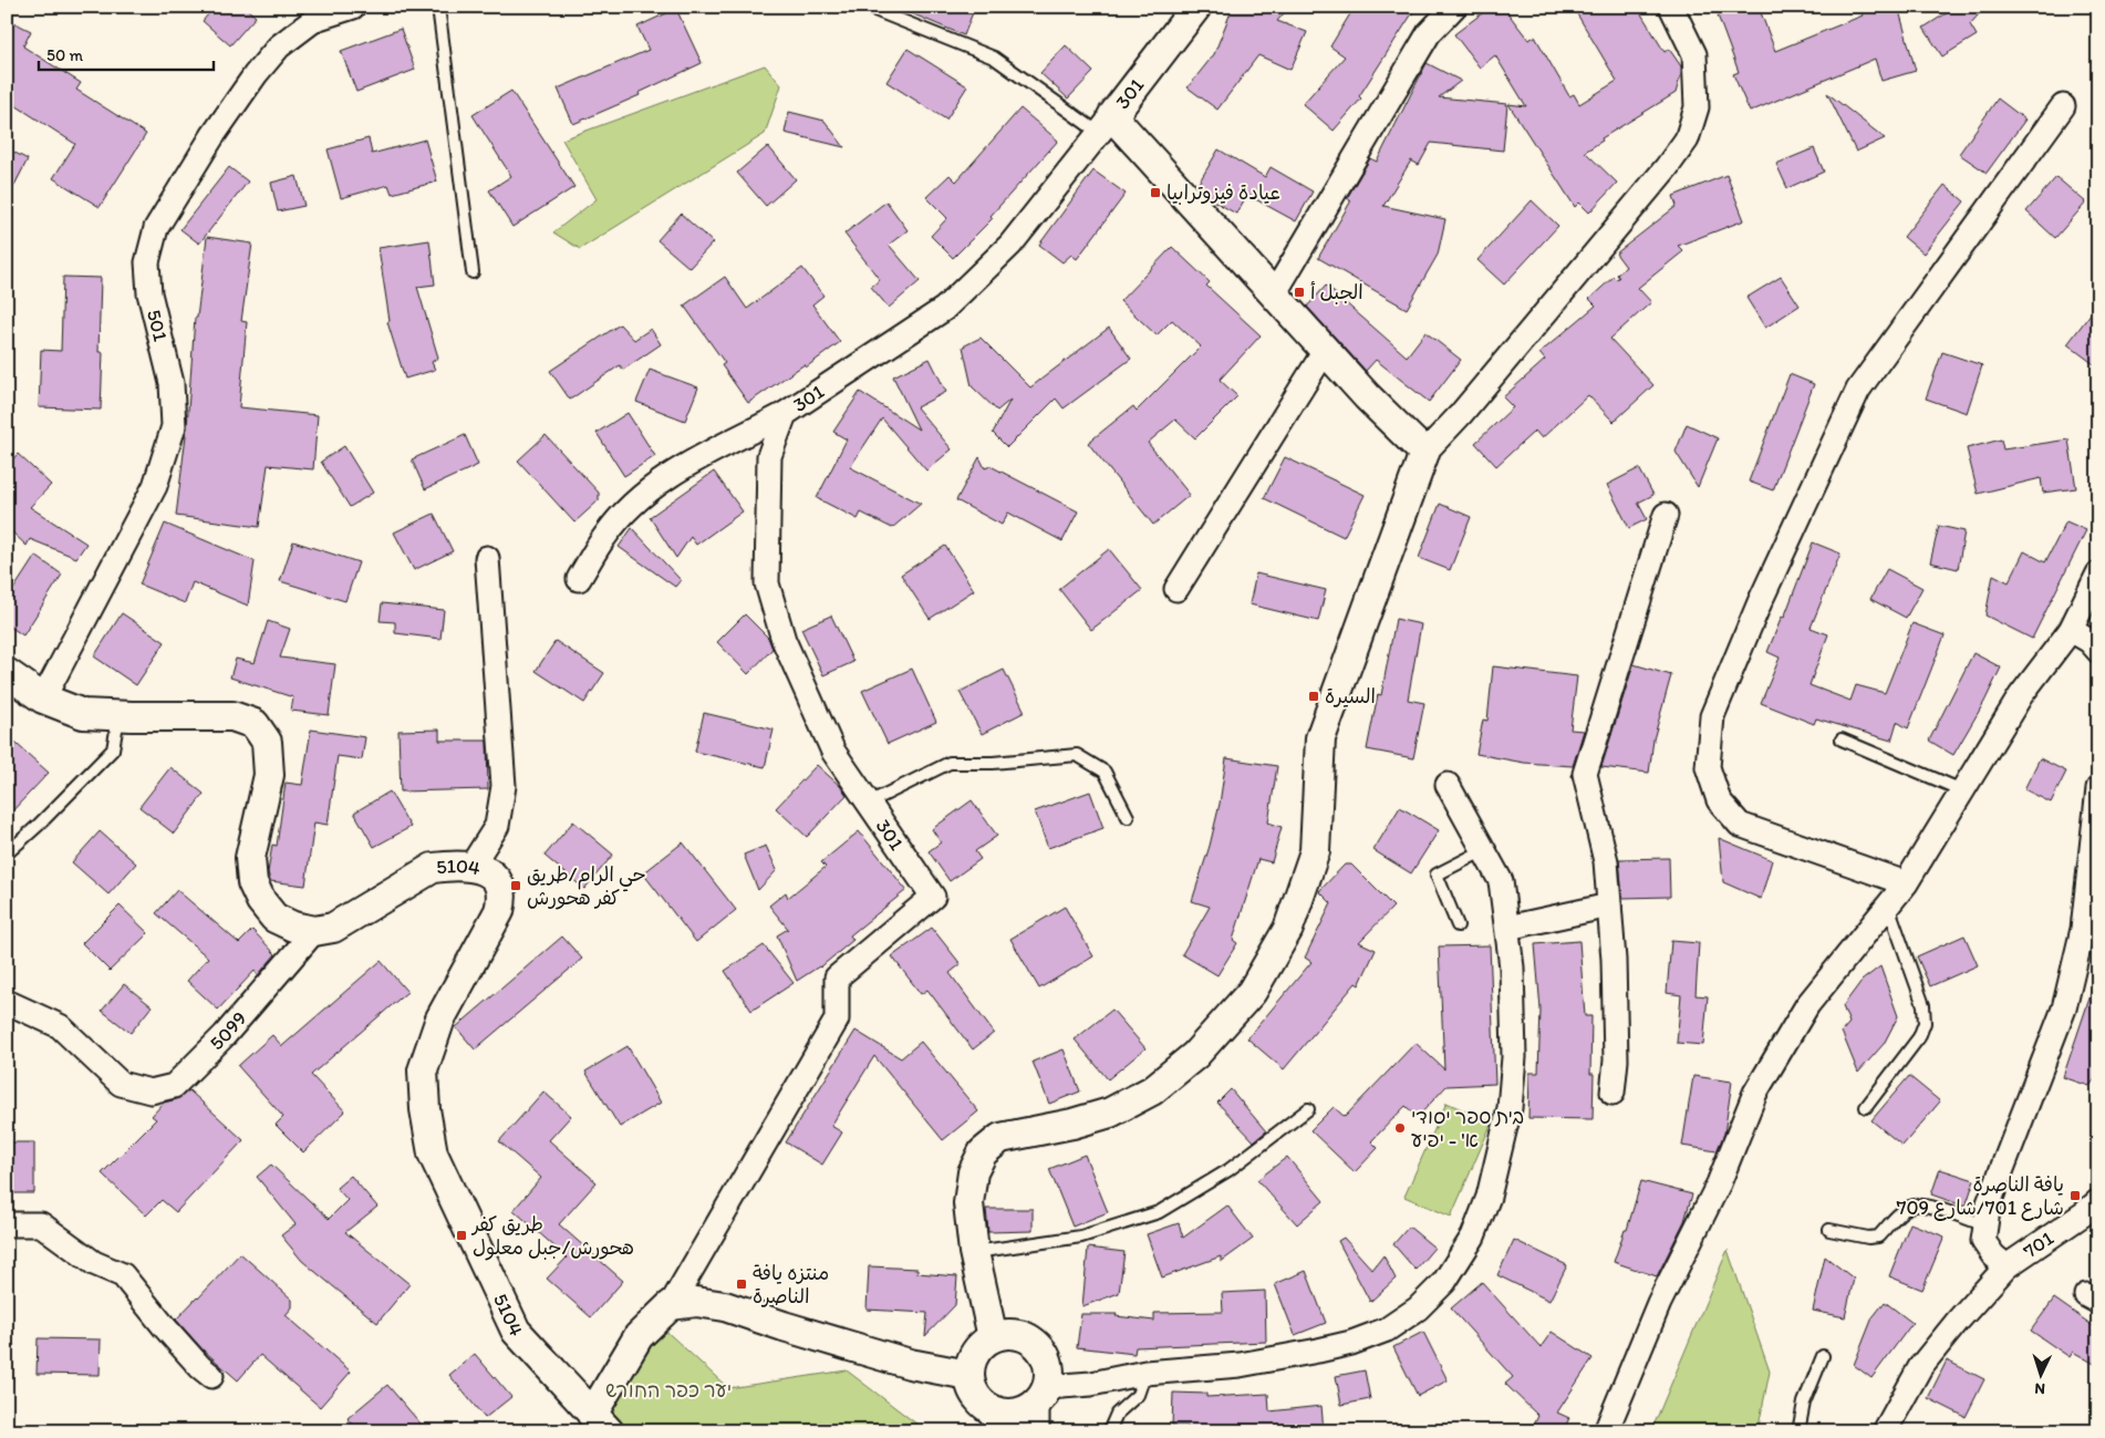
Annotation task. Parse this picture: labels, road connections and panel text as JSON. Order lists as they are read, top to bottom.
{
  "streets": {
    "street": [
      "301",
      "501",
      "5104",
      "5099",
      "701"
    ]
  },
  "crossings": [
    ["5104", "5099"]
  ],
  "parks": ["יער כפר החורש"],
  "places": {
    "transit": [
      "عيادة فيزوترابيا",
      "الجبل أ",
      "السيرة",
      "حي الرام/طريق كفر هحورش",
      "يافة الناصرة شارع 701/شارع 709",
      "طريق كفر هحورش/جبل معلول",
      "منتزه يافة الناصرة"
    ],
    "other": ["בית ספר יסודי א' - יפיע"]
  },
  "scale_bar": "50 m",
  "north": "bottom"
}
